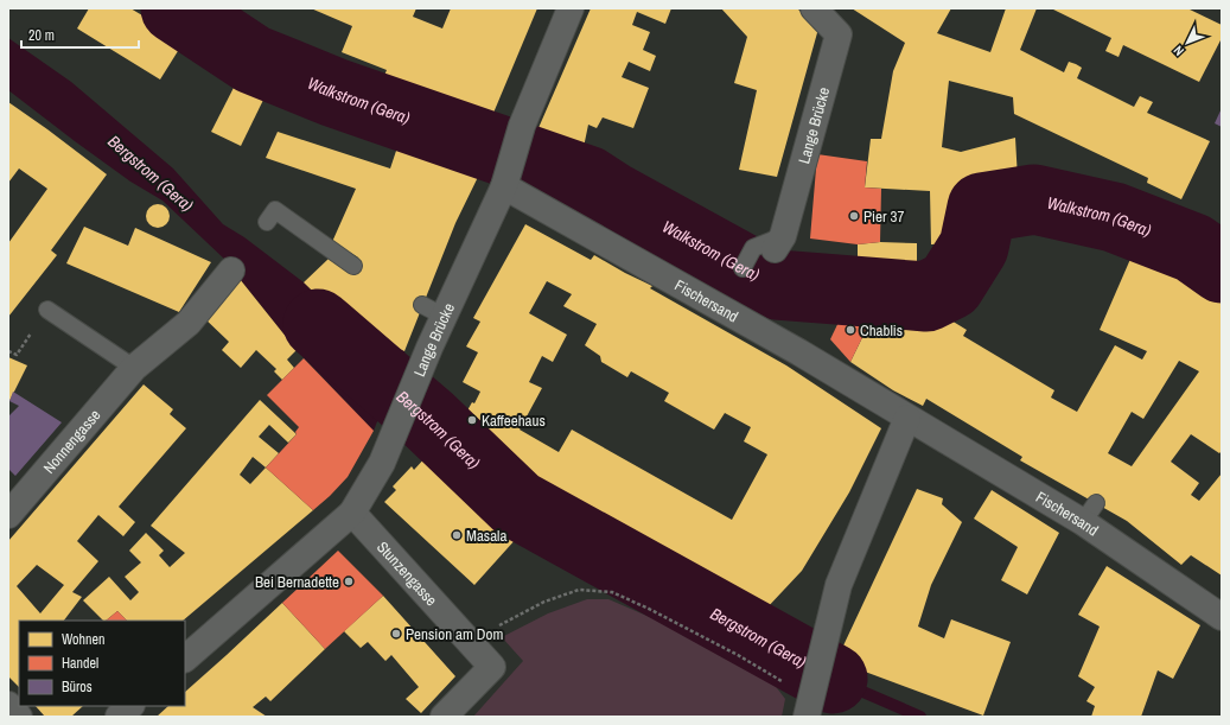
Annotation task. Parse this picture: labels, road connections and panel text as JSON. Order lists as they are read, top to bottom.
{
  "streets": {
    "street": [
      "Lange Brücke",
      "Fischersand",
      "Nonnengasse",
      "Stunzengasse"
    ]
  },
  "crossings": [
    ["Lange Brücke", "Fischersand"],
    ["Lange Brücke", "Stunzengasse"]
  ],
  "water": ["Walkstrom (Gera)", "Bergstrom (Gera)"],
  "places": [
    "Pier 37",
    "Chablis",
    "Kaffeehaus",
    "Masala",
    "Bei Bernadette",
    "Pension am Dom"
  ],
  "legend": ["Wohnen", "Handel", "Büros"],
  "scale_bar": "20 m",
  "north": "bottom left"
}
